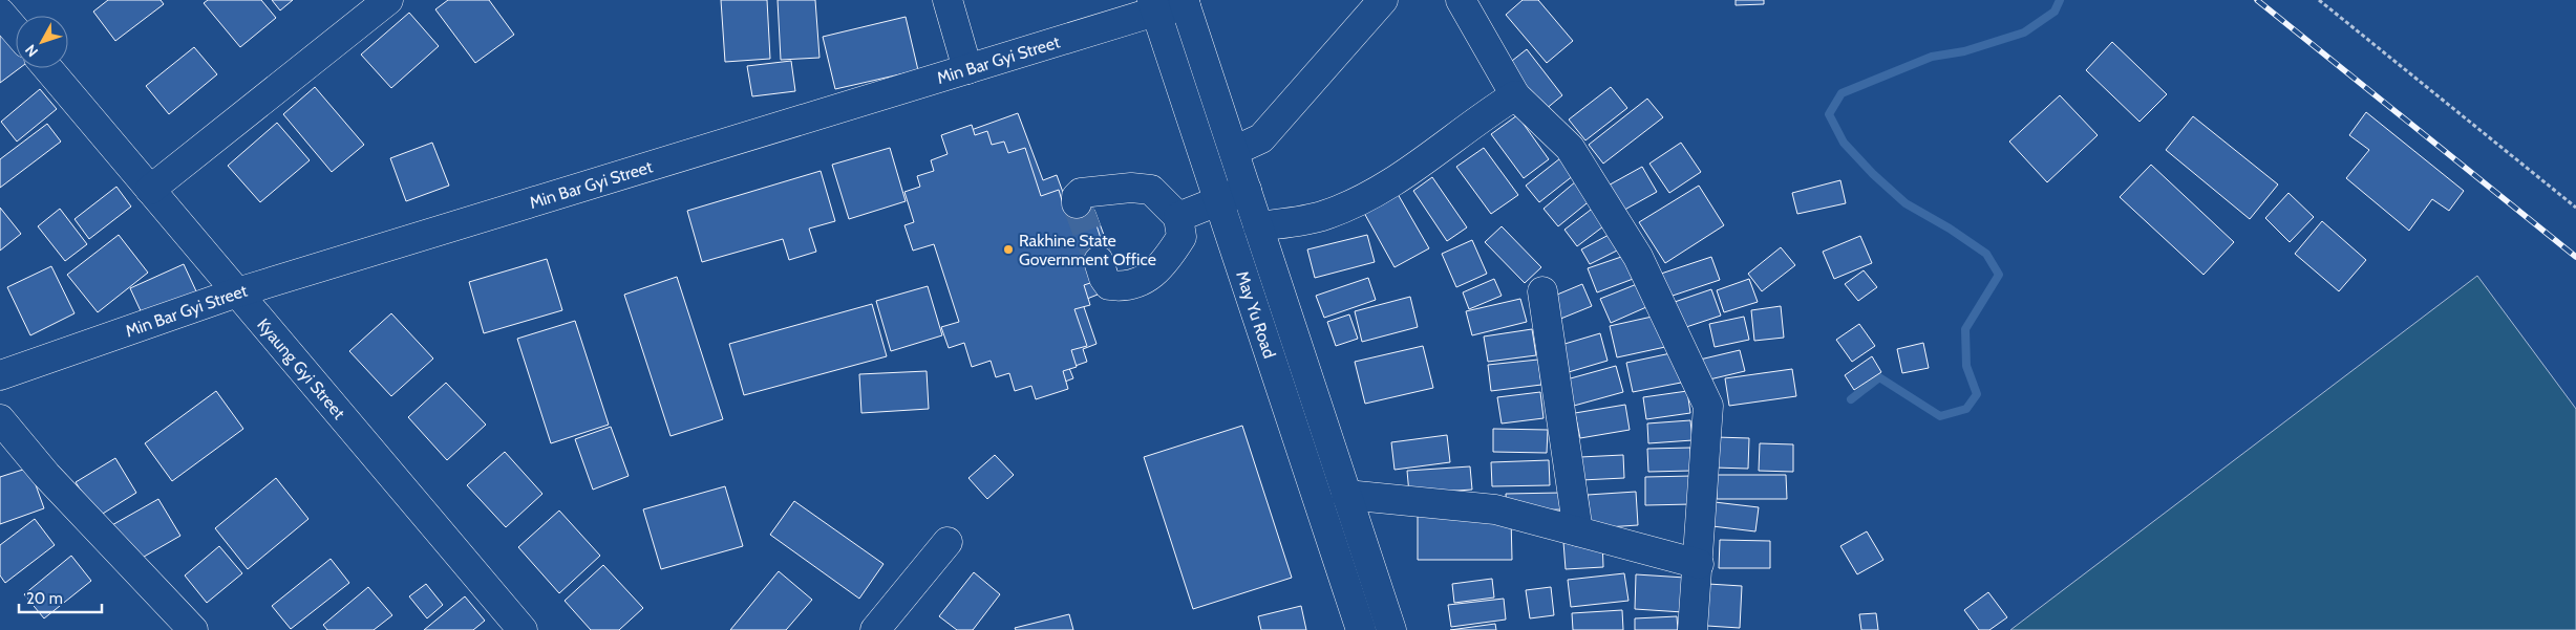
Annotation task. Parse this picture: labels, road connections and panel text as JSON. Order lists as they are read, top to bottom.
{
  "streets": {
    "street": ["Min Bar Gyi Street", "May Yu Road", "Kyaung Gyi Street"]
  },
  "crossings": [
    ["Min Bar Gyi Street", "May Yu Road"],
    ["Min Bar Gyi Street", "Kyaung Gyi Street"]
  ],
  "places": ["Rakhine State Government Office"],
  "scale_bar": "20 m",
  "north": "bottom left"
}
